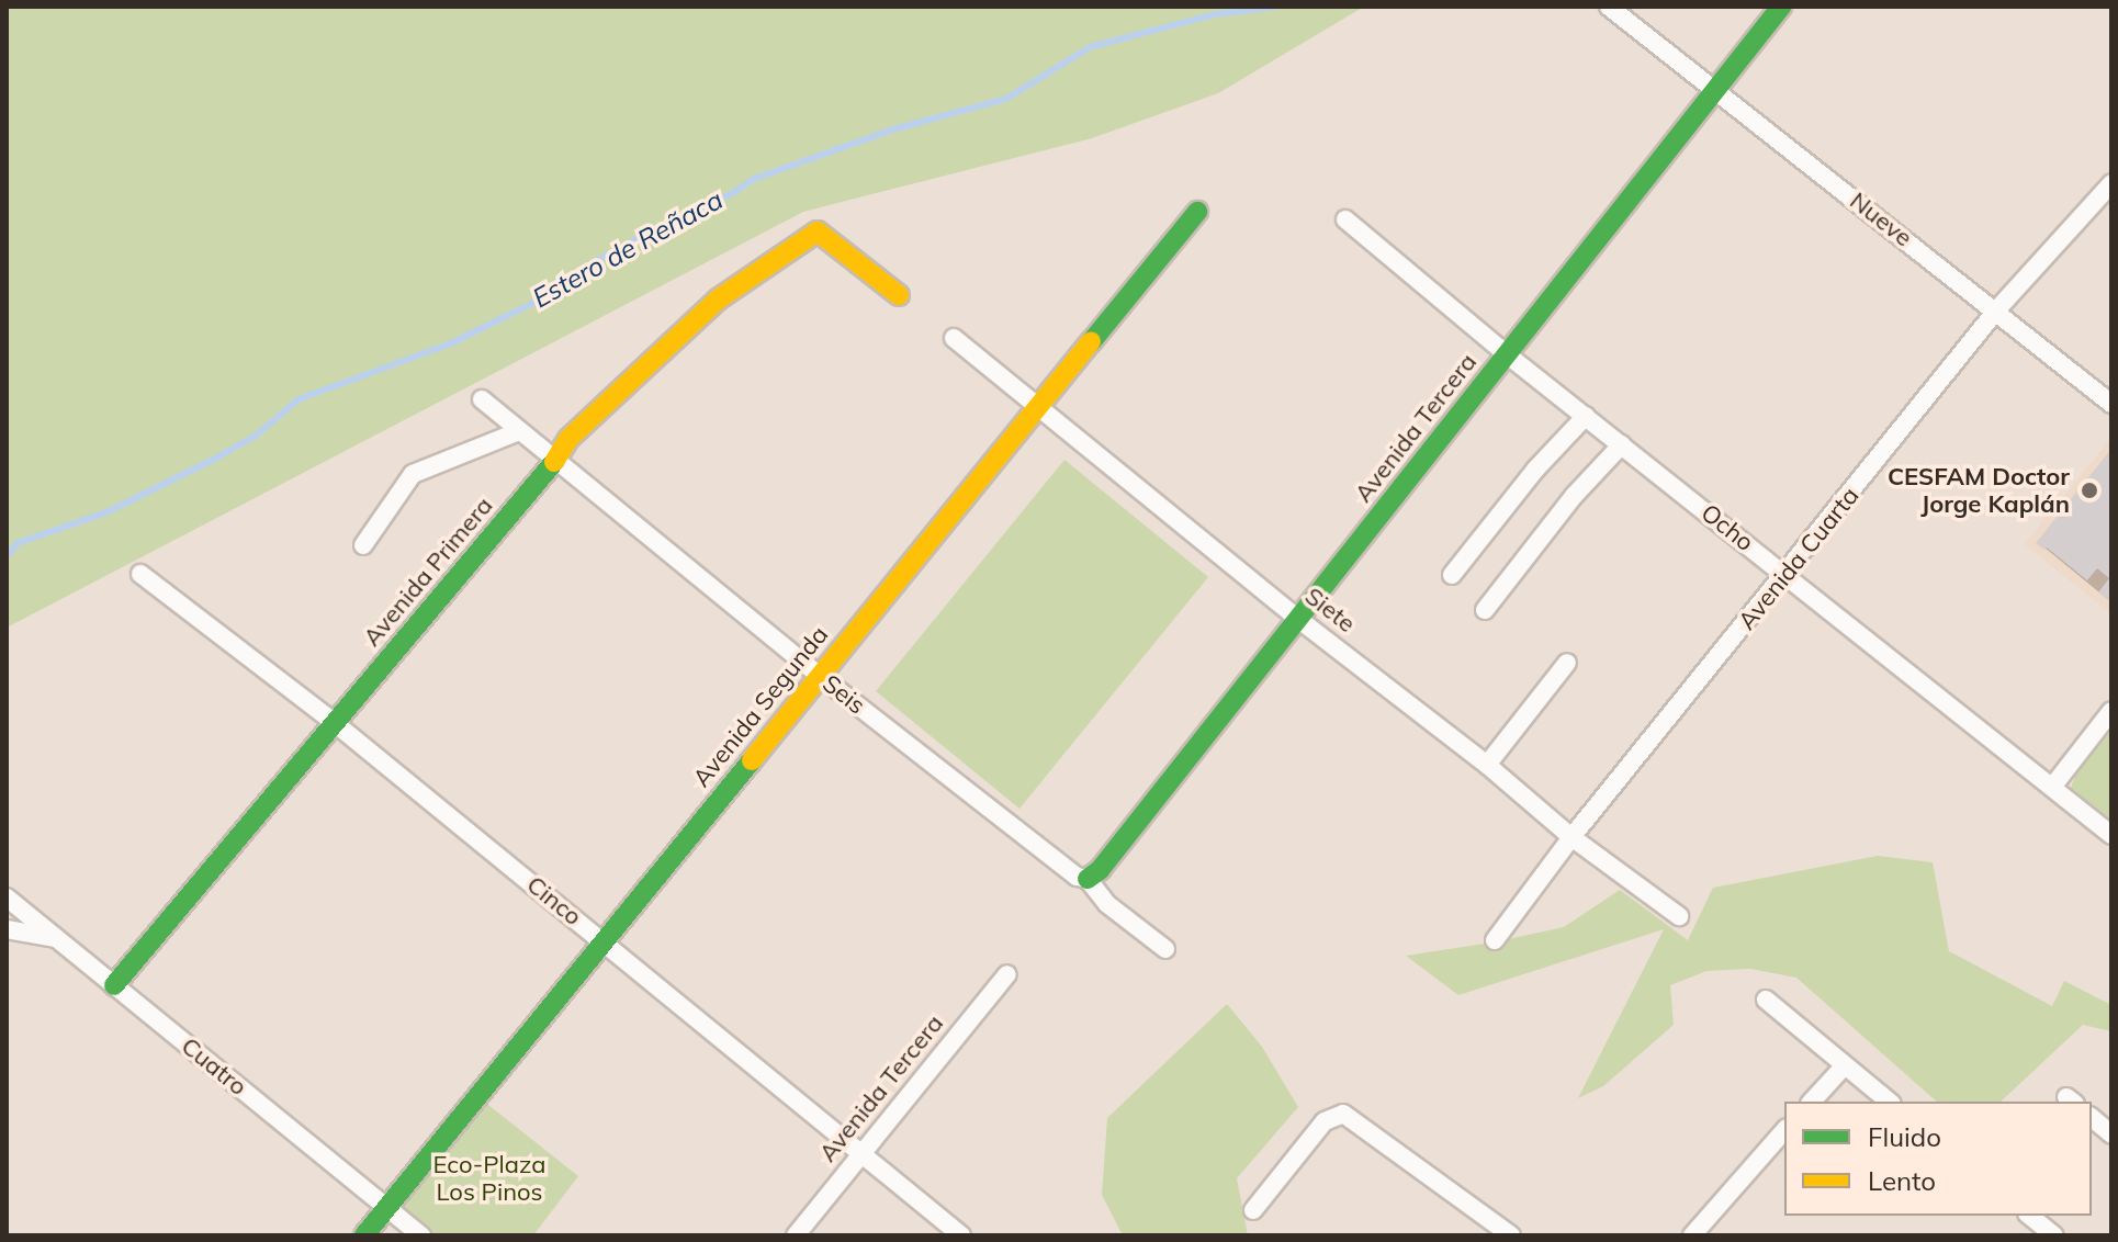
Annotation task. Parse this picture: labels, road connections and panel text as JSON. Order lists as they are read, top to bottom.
{
  "streets": {
    "street": [
      "Nueve",
      "Avenida Tercera",
      "Ocho",
      "Avenida Cuarta",
      "Avenida Primera",
      "Siete",
      "Seis",
      "Avenida Segunda",
      "Cinco",
      "Cuatro"
    ]
  },
  "crossings": [
    ["Nueve", "Avenida Tercera"],
    ["Nueve", "Avenida Cuarta"],
    ["Avenida Tercera", "Ocho"],
    ["Avenida Tercera", "Siete"],
    ["Avenida Tercera", "Seis"],
    ["Avenida Tercera", "Cinco"],
    ["Ocho", "Avenida Cuarta"],
    ["Avenida Cuarta", "Siete"],
    ["Avenida Primera", "Seis"],
    ["Avenida Primera", "Cinco"],
    ["Avenida Primera", "Cuatro"],
    ["Siete", "Avenida Segunda"],
    ["Seis", "Avenida Segunda"],
    ["Avenida Segunda", "Cinco"],
    ["Avenida Segunda", "Cuatro"]
  ],
  "water": ["Estero de Reñaca"],
  "parks": ["Eco-Plaza Los Pinos"],
  "places": ["CESFAM Doctor Jorge Kaplán"],
  "legend": ["Fluido", "Lento"]
}
